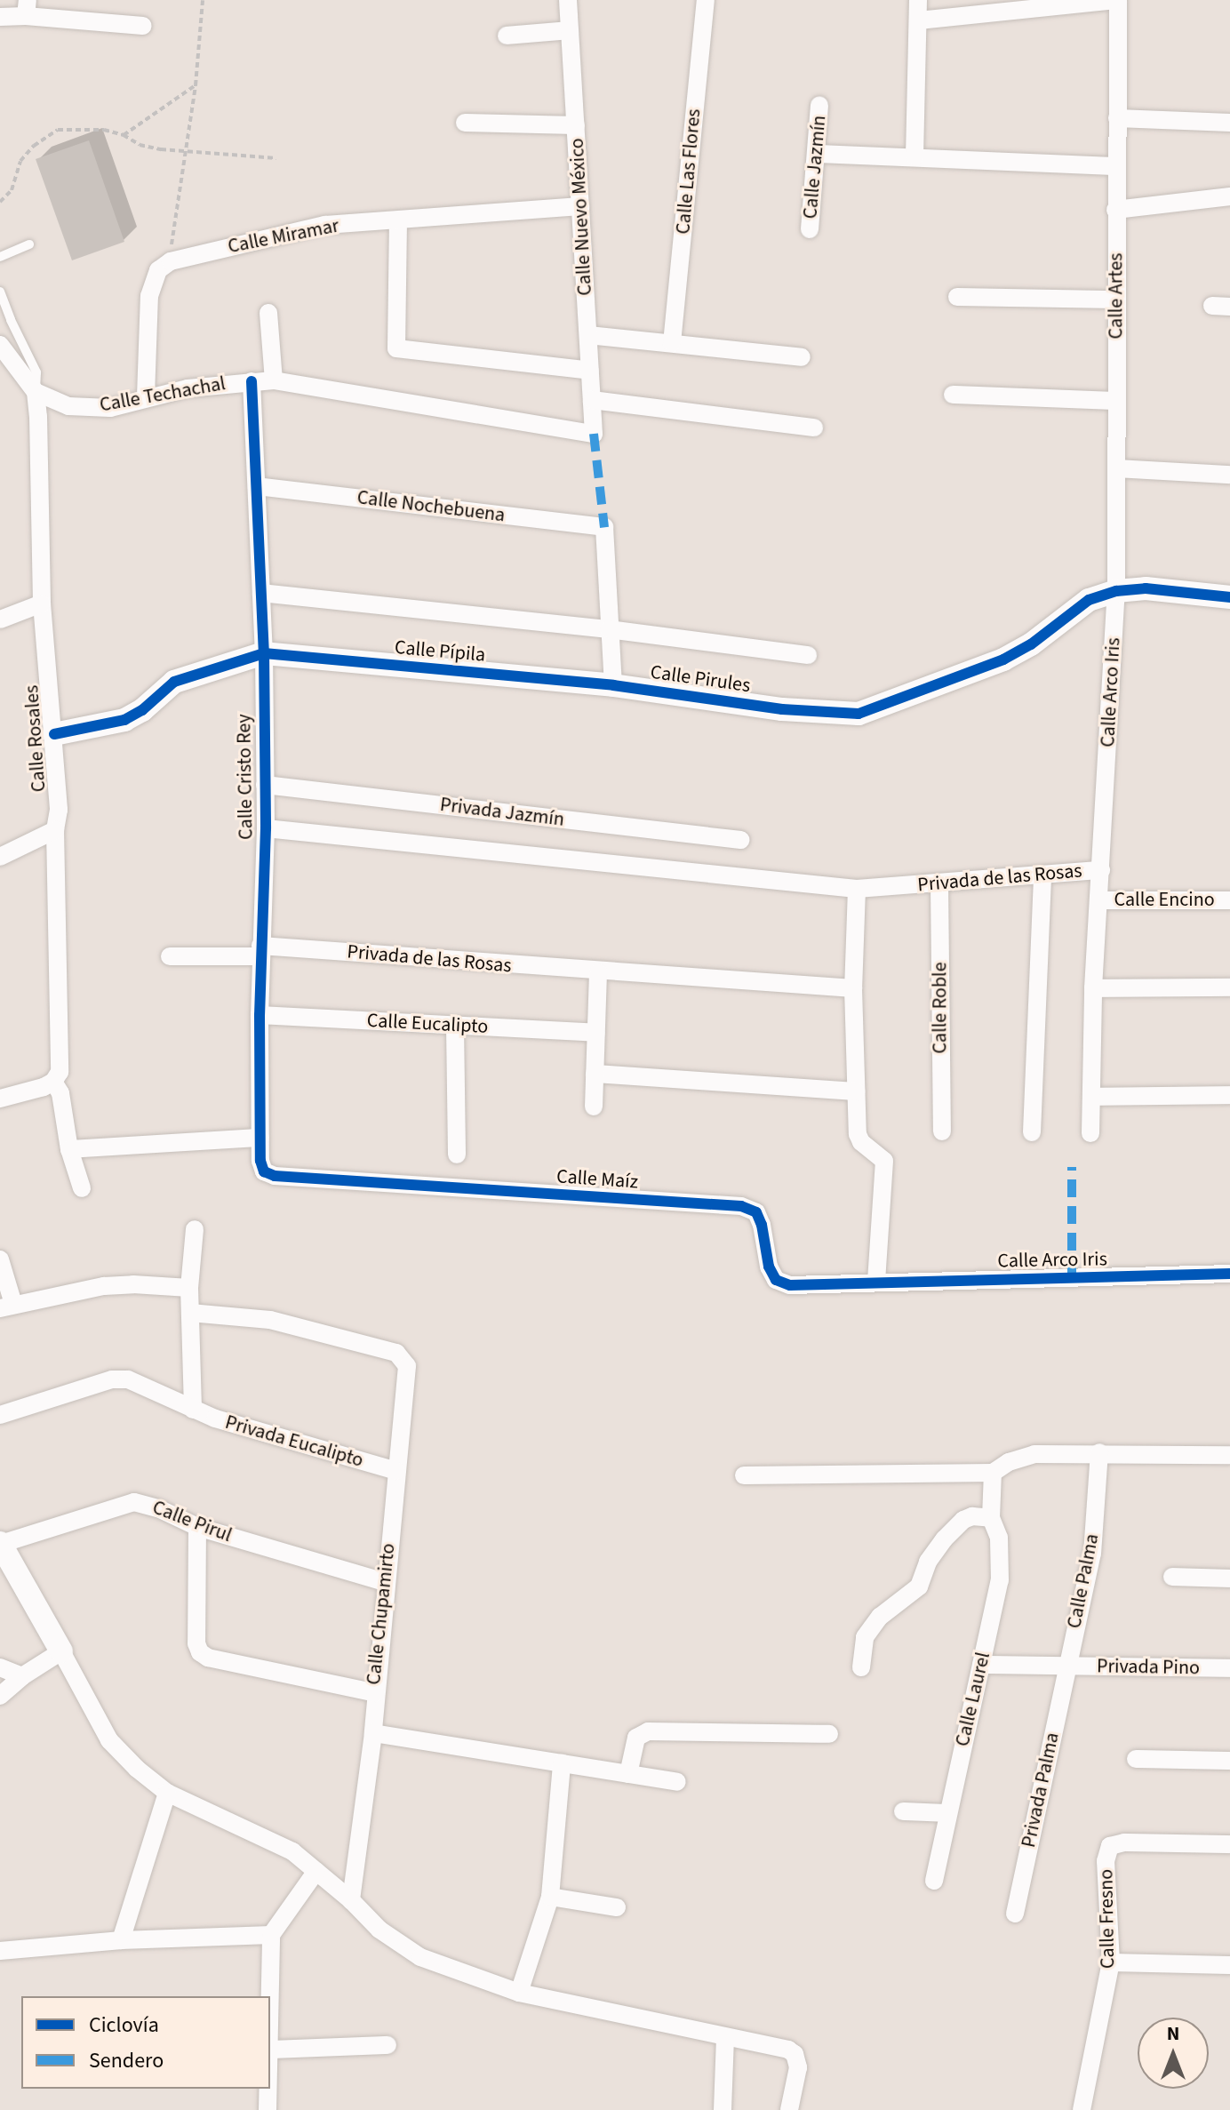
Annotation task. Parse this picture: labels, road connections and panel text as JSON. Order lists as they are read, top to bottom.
{
  "streets": {
    "street": [
      "Calle Jazmín",
      "Calle Las Flores",
      "Calle Nuevo México",
      "Calle Miramar",
      "Calle Artes",
      "Calle Techachal",
      "Calle Nochebuena",
      "Calle Pípila",
      "Calle Pirules",
      "Calle Arco Iris",
      "Calle Rosales",
      "Calle Cristo Rey",
      "Privada Jazmín",
      "Privada de las Rosas",
      "Calle Encino",
      "Calle Roble",
      "Calle Eucalipto",
      "Calle Maíz",
      "Privada Eucalipto",
      "Calle Pirul",
      "Calle Palma",
      "Calle Chupamirto",
      "Privada Pino",
      "Calle Laurel",
      "Privada Palma",
      "Calle Fresno"
    ]
  },
  "crossings": [
    ["Calle Nuevo México", "Calle Techachal"],
    ["Calle Artes", "Calle Pirules"],
    ["Calle Artes", "Calle Arco Iris"],
    ["Calle Techachal", "Calle Rosales"],
    ["Calle Techachal", "Calle Cristo Rey"],
    ["Calle Nochebuena", "Calle Pirules"],
    ["Calle Nochebuena", "Calle Cristo Rey"],
    ["Calle Pípila", "Calle Pirules"],
    ["Calle Pípila", "Calle Cristo Rey"],
    ["Calle Pirules", "Calle Arco Iris"],
    ["Calle Pirules", "Calle Cristo Rey"],
    ["Calle Arco Iris", "Privada de las Rosas"],
    ["Calle Arco Iris", "Calle Encino"],
    ["Calle Arco Iris", "Calle Maíz"],
    ["Calle Cristo Rey", "Privada Jazmín"],
    ["Calle Cristo Rey", "Privada de las Rosas"],
    ["Calle Cristo Rey", "Calle Eucalipto"],
    ["Calle Cristo Rey", "Calle Maíz"],
    ["Privada de las Rosas", "Calle Roble"],
    ["Privada Eucalipto", "Calle Chupamirto"],
    ["Calle Pirul", "Calle Chupamirto"],
    ["Calle Palma", "Privada Pino"],
    ["Calle Palma", "Privada Palma"],
    ["Privada Pino", "Calle Laurel"],
    ["Privada Pino", "Privada Palma"]
  ],
  "legend": ["Ciclovía", "Sendero"],
  "north": "top"
}
